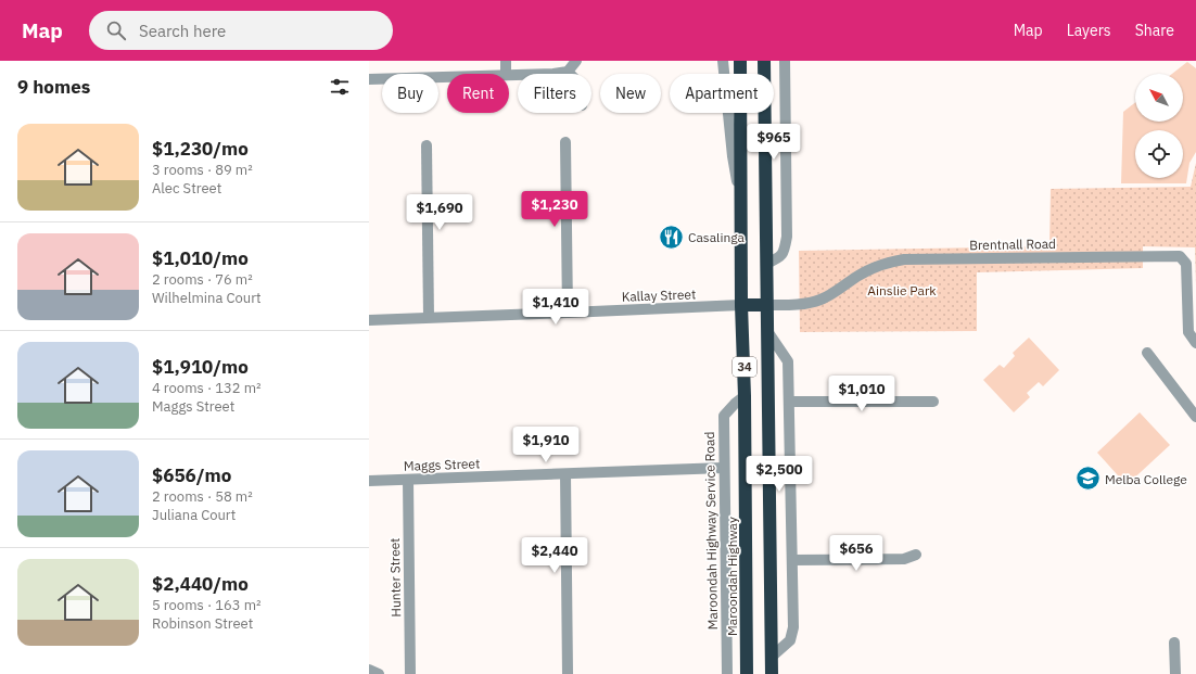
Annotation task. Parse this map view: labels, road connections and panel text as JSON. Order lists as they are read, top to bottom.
{
  "streets": {
    "highway": ["34", "Maroondah Highway"],
    "street": [
      "Brentnall Road",
      "Kallay Street",
      "Maggs Street",
      "Maroondah Highway Service Road",
      "Hunter Street"
    ]
  },
  "crossings": [
    ["Brentnall Road", "34"],
    ["Kallay Street", "Maroondah Highway"],
    ["Maggs Street", "Maroondah Highway Service Road"],
    ["Maggs Street", "Hunter Street"],
    ["Maroondah Highway Service Road", "Maroondah Highway"]
  ],
  "parks": ["Ainslie Park"],
  "places": {
    "restaurant": ["Casalinga"],
    "school or university": ["Melba College"]
  },
  "north": "top left",
  "page": {
    "header": "Map",
    "search": "Search here",
    "nav": ["Map", "Layers", "Share"],
    "heading": "9 homes",
    "chip": [
      "Buy",
      "Rent",
      "Filters",
      "New",
      "Apartment"
    ],
    "list": [
      {
        "name": "$1,230/mo",
        "note": "3 rooms · 89 m² · Alec Street"
      },
      {
        "name": "$1,010/mo",
        "note": "2 rooms · 76 m² · Wilhelmina Court"
      },
      {
        "name": "$1,910/mo",
        "note": "4 rooms · 132 m² · Maggs Street"
      },
      {
        "name": "$656/mo",
        "note": "2 rooms · 58 m² · Juliana Court"
      },
      {
        "name": "$2,440/mo",
        "note": "5 rooms · 163 m² · Robinson Street"
      }
    ],
    "price": [
      "$965",
      "$1,230",
      "$1,690",
      "$1,410",
      "$1,010",
      "$1,910",
      "$2,500",
      "$656",
      "$2,440"
    ]
  }
}
